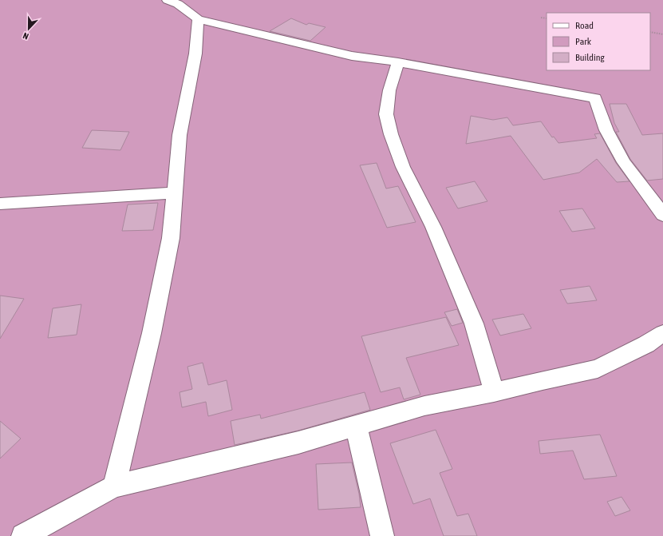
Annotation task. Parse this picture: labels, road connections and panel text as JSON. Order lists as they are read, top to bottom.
{
  "legend": ["Road", "Park", "Building"],
  "north": "bottom"
}
